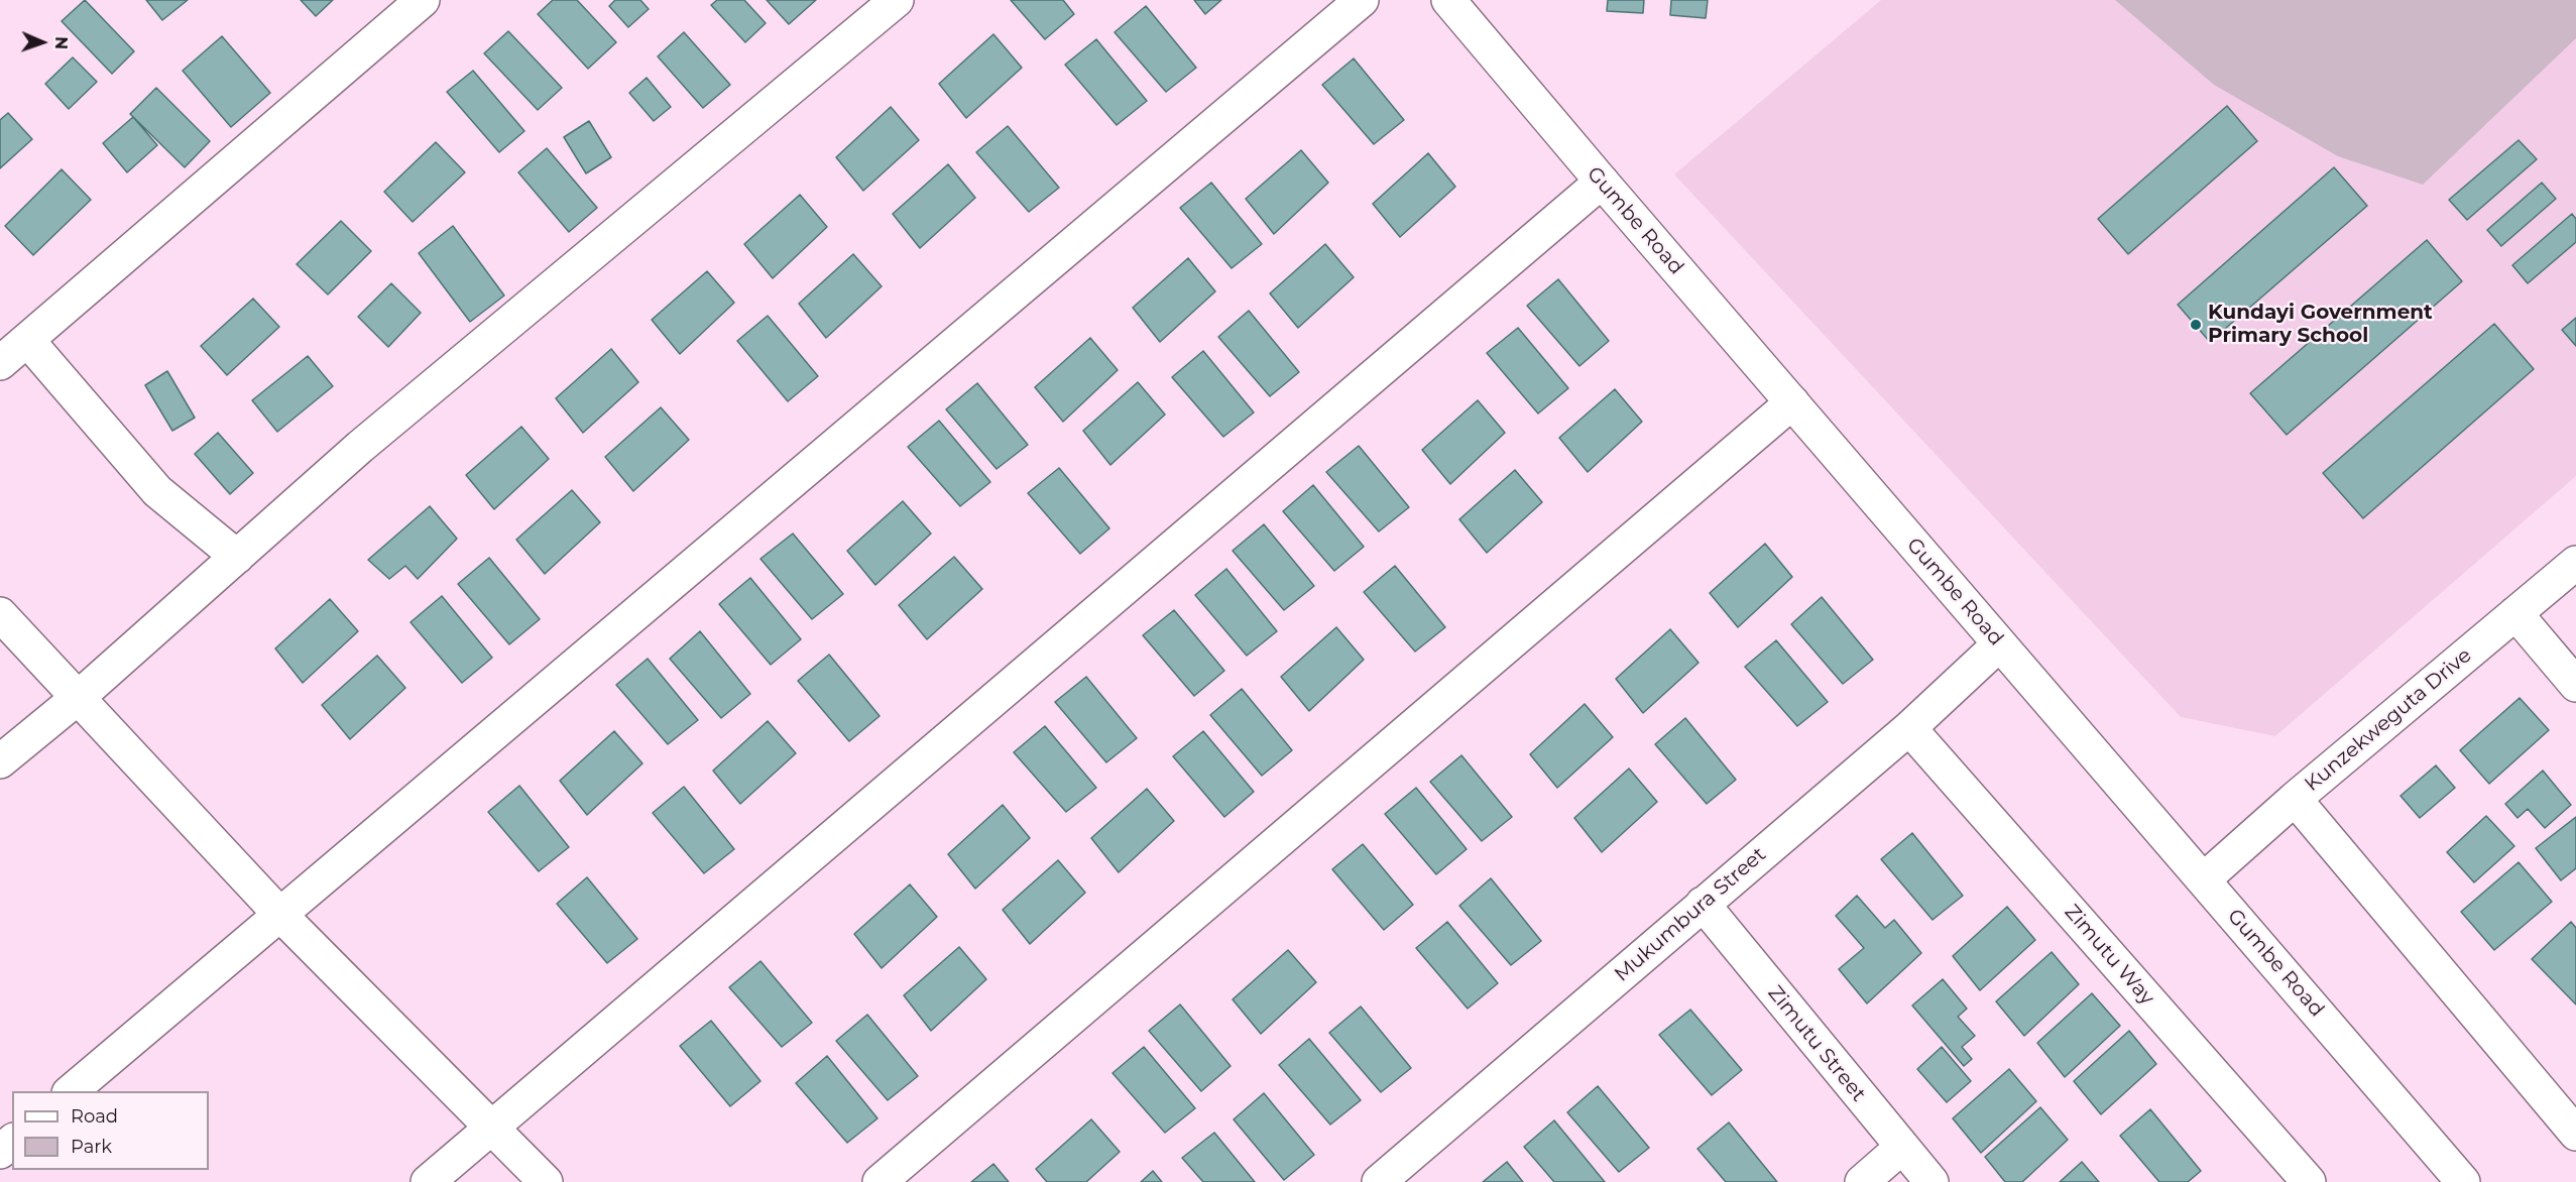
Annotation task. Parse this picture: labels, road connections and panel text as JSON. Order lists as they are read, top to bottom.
{
  "streets": {
    "street": [
      "Gumbe Road",
      "Kunzekweguta Drive",
      "Mukumbura Street",
      "Zimutu Way",
      "Zimutu Street"
    ]
  },
  "crossings": [
    ["Gumbe Road", "Kunzekweguta Drive"],
    ["Gumbe Road", "Mukumbura Street"],
    ["Mukumbura Street", "Zimutu Way"],
    ["Mukumbura Street", "Zimutu Street"]
  ],
  "places": ["Kundayi Government Primary School"],
  "legend": ["Road", "Park"],
  "north": "right"
}
